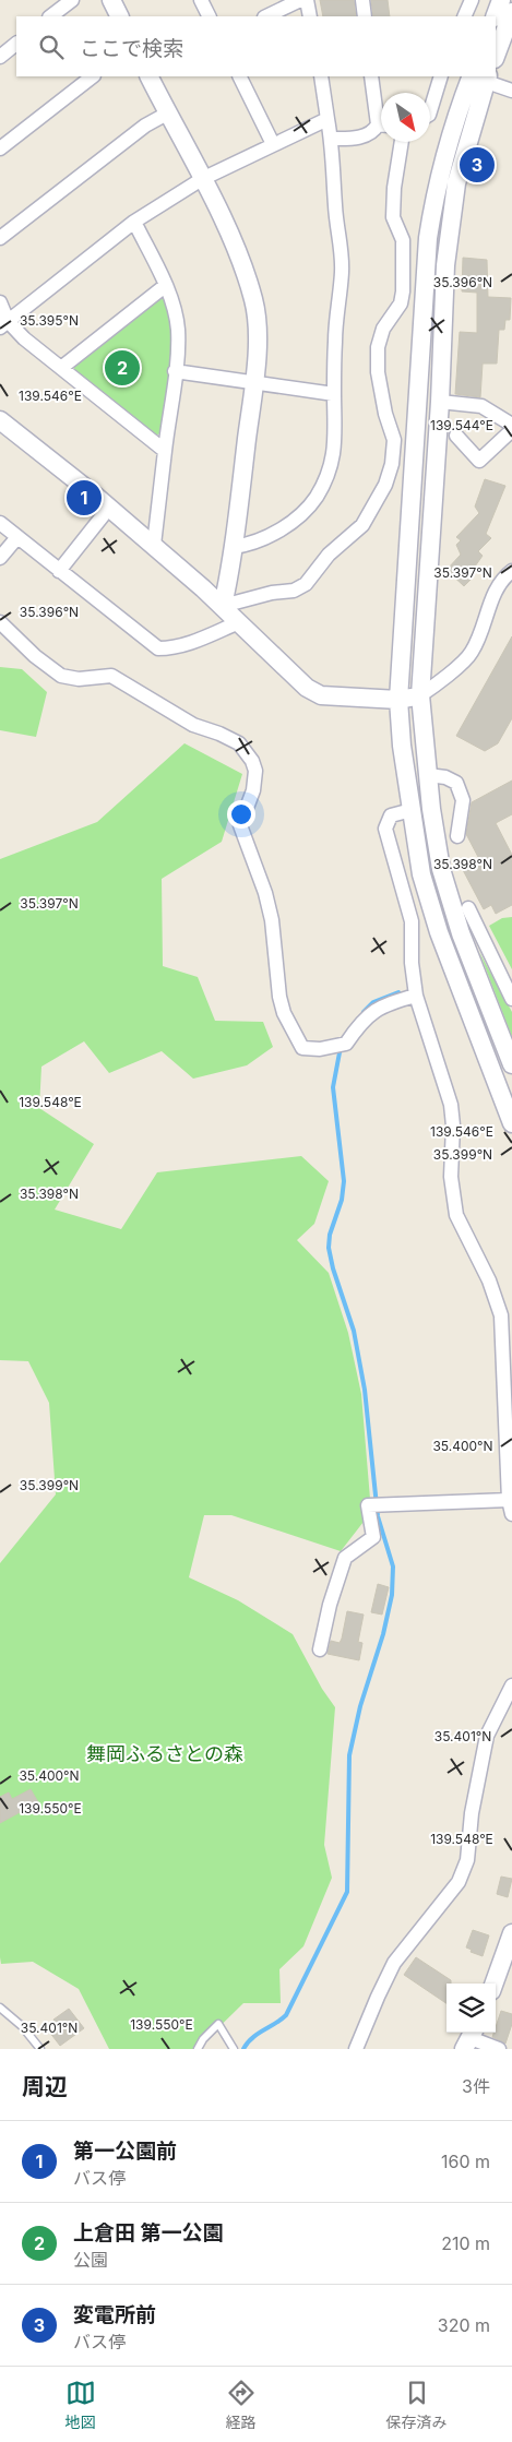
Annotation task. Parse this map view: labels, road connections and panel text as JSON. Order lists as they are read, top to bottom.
{
  "parks": ["舞岡ふるさとの森"],
  "north": "bottom right",
  "page": {
    "search": "ここで検索",
    "pins": ["3", "2", "1"],
    "heading": ["周辺", "3件"],
    "list": [
      {
        "mark": "1",
        "name": "第一公園前",
        "note": "バス停",
        "value": "160 m"
      },
      {
        "mark": "2",
        "name": "上倉田 第一公園",
        "note": "公園",
        "value": "210 m"
      },
      {
        "mark": "3",
        "name": "変電所前",
        "note": "バス停",
        "value": "320 m"
      }
    ],
    "nav": ["地図", "経路", "保存済み"]
  },
  "coordinates": [
    "35.396°N",
    "35.395°N",
    "139.546°E",
    "139.544°E",
    "35.397°N",
    "35.398°N",
    "139.548°E",
    "35.399°N",
    "35.400°N",
    "35.401°N",
    "139.550°E"
  ]
}
